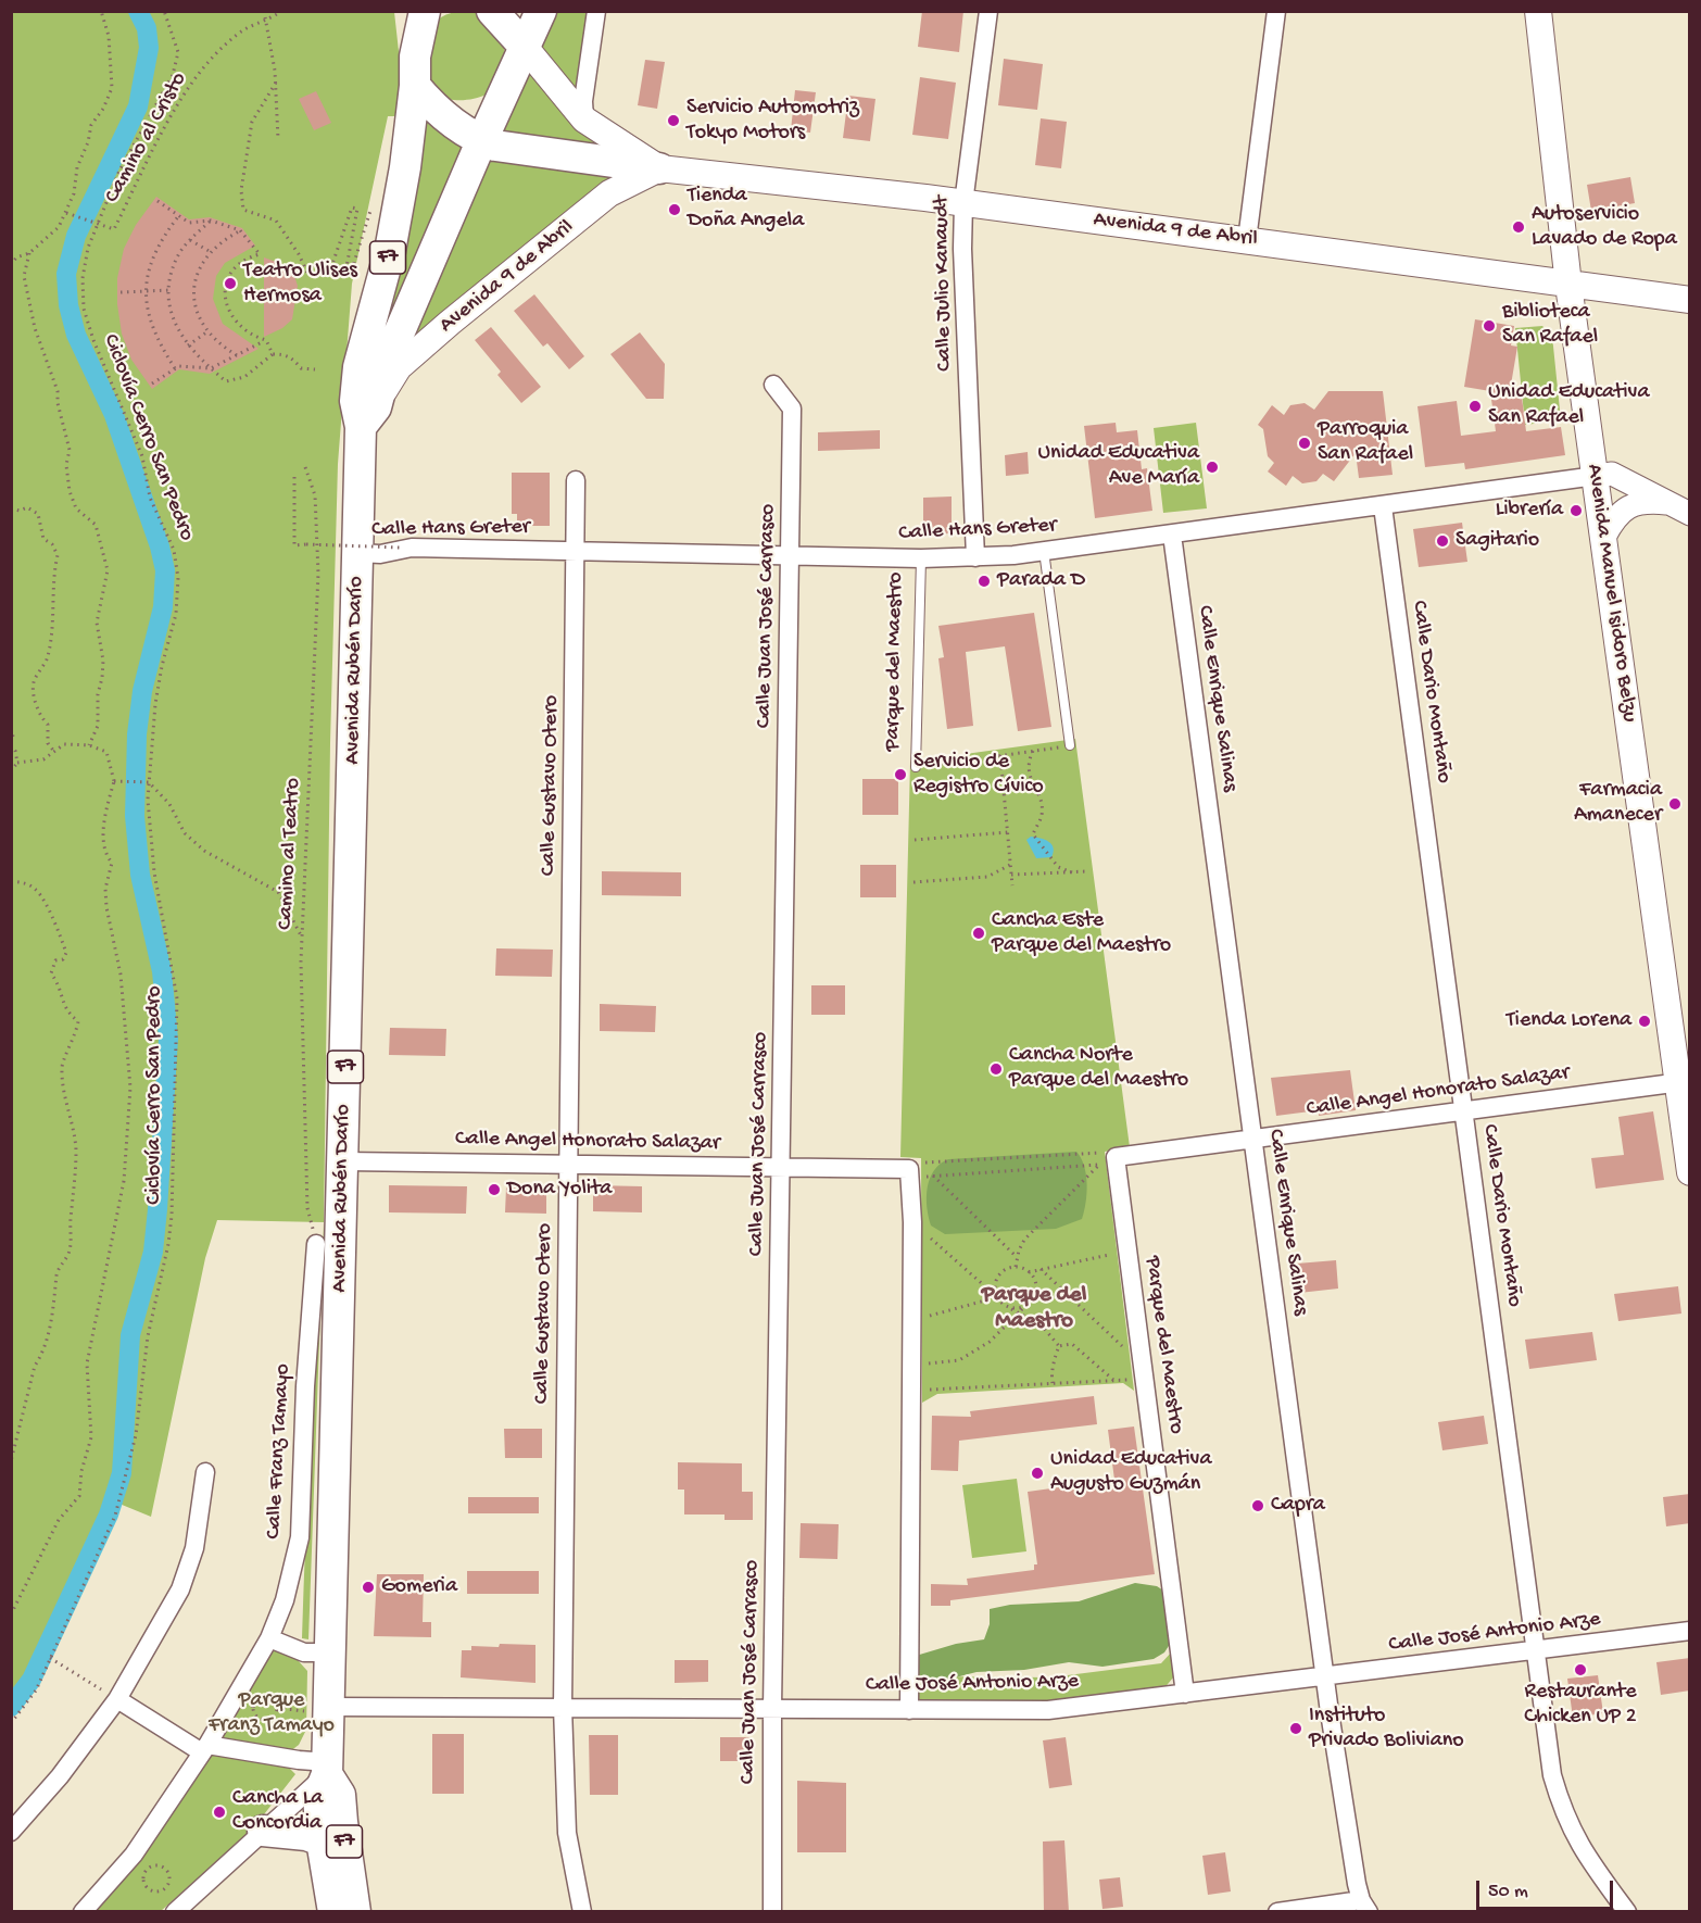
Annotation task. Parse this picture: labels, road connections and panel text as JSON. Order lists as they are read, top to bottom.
{
  "streets": {
    "highway": ["F7", "Avenida Rubén Darío"],
    "main road": ["Avenida 9 de Abril", "Avenida Manuel Isidoro Belzu"],
    "street": [
      "Calle Julio Kanaudt",
      "Calle Hans Greter",
      "Calle Juan José Carrasco",
      "Parque del Maestro",
      "Calle Dario Montaño",
      "Calle Enrique Salinas",
      "Calle Gustavo Otero",
      "Calle Angel Honorato Salazar",
      "Calle Franz Tamayo",
      "Calle José Antonio Arze"
    ],
    "path": ["Camino al Cristo", "Ciclovía Cerro San Pedro", "Camino al Teatro"]
  },
  "crossings": [
    ["Camino al Cristo", "Ciclovía Cerro San Pedro"],
    ["Avenida 9 de Abril", "F7"],
    ["Avenida 9 de Abril", "Calle Julio Kanaudt"],
    ["Avenida 9 de Abril", "Avenida Manuel Isidoro Belzu"],
    ["Avenida 9 de Abril", "Avenida Rubén Darío"],
    ["F7", "Avenida Rubén Darío"],
    ["Calle Julio Kanaudt", "Calle Hans Greter"],
    ["Calle Hans Greter", "Avenida Manuel Isidoro Belzu"],
    ["Calle Hans Greter", "Calle Juan José Carrasco"],
    ["Calle Hans Greter", "Parque del Maestro"],
    ["Calle Hans Greter", "Avenida Rubén Darío"],
    ["Calle Hans Greter", "Calle Dario Montaño"],
    ["Calle Hans Greter", "Calle Enrique Salinas"],
    ["Calle Hans Greter", "Calle Gustavo Otero"],
    ["Avenida Manuel Isidoro Belzu", "Calle Angel Honorato Salazar"],
    ["Calle Juan José Carrasco", "Calle Angel Honorato Salazar"],
    ["Calle Juan José Carrasco", "Calle José Antonio Arze"],
    ["Parque del Maestro", "Calle Angel Honorato Salazar"],
    ["Parque del Maestro", "Calle José Antonio Arze"],
    ["Avenida Rubén Darío", "Calle Angel Honorato Salazar"],
    ["Avenida Rubén Darío", "Calle José Antonio Arze"],
    ["Calle Dario Montaño", "Calle Angel Honorato Salazar"],
    ["Calle Dario Montaño", "Calle José Antonio Arze"],
    ["Calle Enrique Salinas", "Calle Angel Honorato Salazar"],
    ["Calle Enrique Salinas", "Calle José Antonio Arze"],
    ["Calle Gustavo Otero", "Calle Angel Honorato Salazar"],
    ["Calle Gustavo Otero", "Calle José Antonio Arze"],
    ["Camino al Teatro", "Calle Franz Tamayo"]
  ],
  "districts": ["Parque del Maestro"],
  "parks": ["Parque Franz Tamayo"],
  "places": [
    "Servicio Automotriz Tokyo Motors",
    "Tienda Doña Angela",
    "Autoservicio Lavado de Ropa",
    "Teatro Ulises Hermosa",
    "Biblioteca San Rafael",
    "Unidad Educativa San Rafael",
    "Parroquia San Rafael",
    "Unidad Educativa Ave María",
    "Librería",
    "Sagitario",
    "Parada D",
    "Servicio de Registro Cívico",
    "Farmacia Amanecer",
    "Cancha Este Parque del Maestro",
    "Tienda Lorena",
    "Cancha Norte Parque del Maestro",
    "Dona Yolita",
    "Unidad Educativa Augusto Guzmán",
    "Capra",
    "Gomeria",
    "Restaurante Chicken UP 2",
    "Instituto Privado Boliviano",
    "Cancha La Concordia"
  ],
  "scale_bar": "50 m"
}
